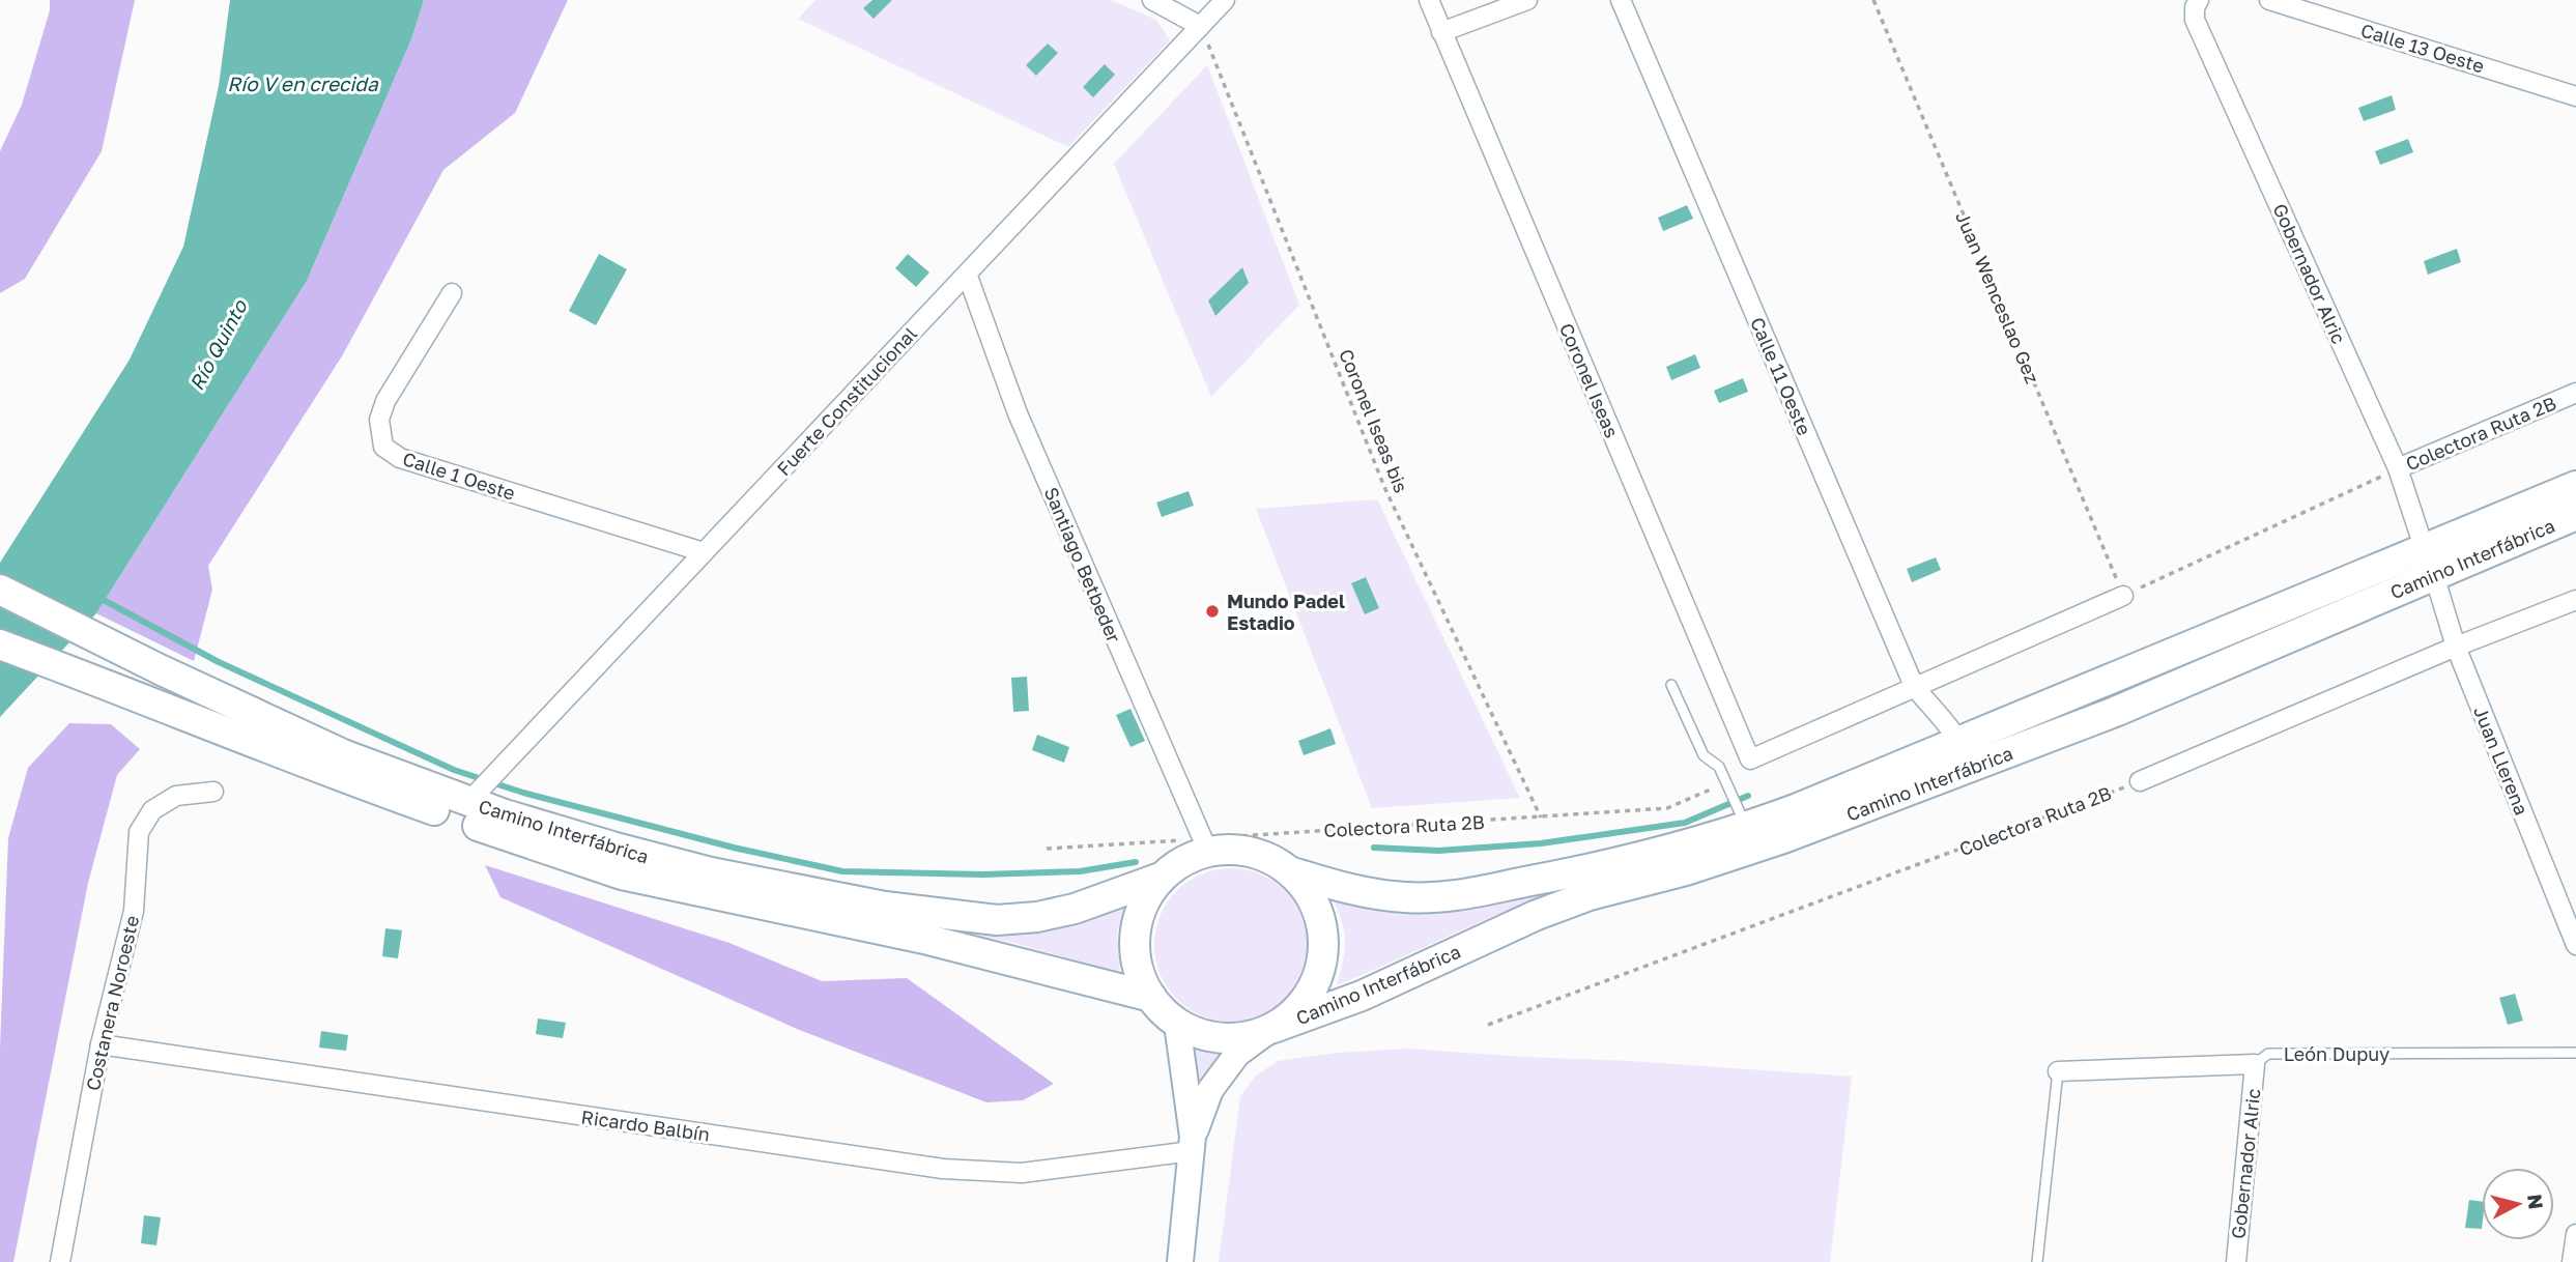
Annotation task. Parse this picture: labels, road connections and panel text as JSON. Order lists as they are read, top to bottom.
{
  "streets": {
    "main road": ["Camino Interfábrica"],
    "street": [
      "Calle 13 Oeste",
      "Gobernador Alric",
      "Calle 11 Oeste",
      "Coronel Iseas",
      "Fuerte Constitucional",
      "Colectora Ruta 2B",
      "Calle 1 Oeste",
      "Santiago Betbeder",
      "Juan Llerena",
      "Costanera Noroeste",
      "León Dupuy",
      "Ricardo Balbín"
    ],
    "path": ["Juan Wenceslao Gez", "Coronel Iseas bis"]
  },
  "crossings": [
    ["Gobernador Alric", "Colectora Ruta 2B"],
    ["Gobernador Alric", "Camino Interfábrica"],
    ["Gobernador Alric", "Juan Llerena"],
    ["Gobernador Alric", "León Dupuy"],
    ["Juan Wenceslao Gez", "Colectora Ruta 2B"],
    ["Calle 11 Oeste", "Coronel Iseas"],
    ["Calle 11 Oeste", "Camino Interfábrica"],
    ["Fuerte Constitucional", "Coronel Iseas bis"],
    ["Fuerte Constitucional", "Calle 1 Oeste"],
    ["Fuerte Constitucional", "Camino Interfábrica"],
    ["Fuerte Constitucional", "Santiago Betbeder"],
    ["Coronel Iseas bis", "Colectora Ruta 2B"],
    ["Colectora Ruta 2B", "Camino Interfábrica"],
    ["Colectora Ruta 2B", "Santiago Betbeder"],
    ["Camino Interfábrica", "Santiago Betbeder"],
    ["Camino Interfábrica", "Juan Llerena"],
    ["Costanera Noroeste", "Ricardo Balbín"]
  ],
  "water": ["Río V en crecida", "Río Quinto"],
  "places": ["Mundo Padel Estadio"],
  "north": "right"
}
